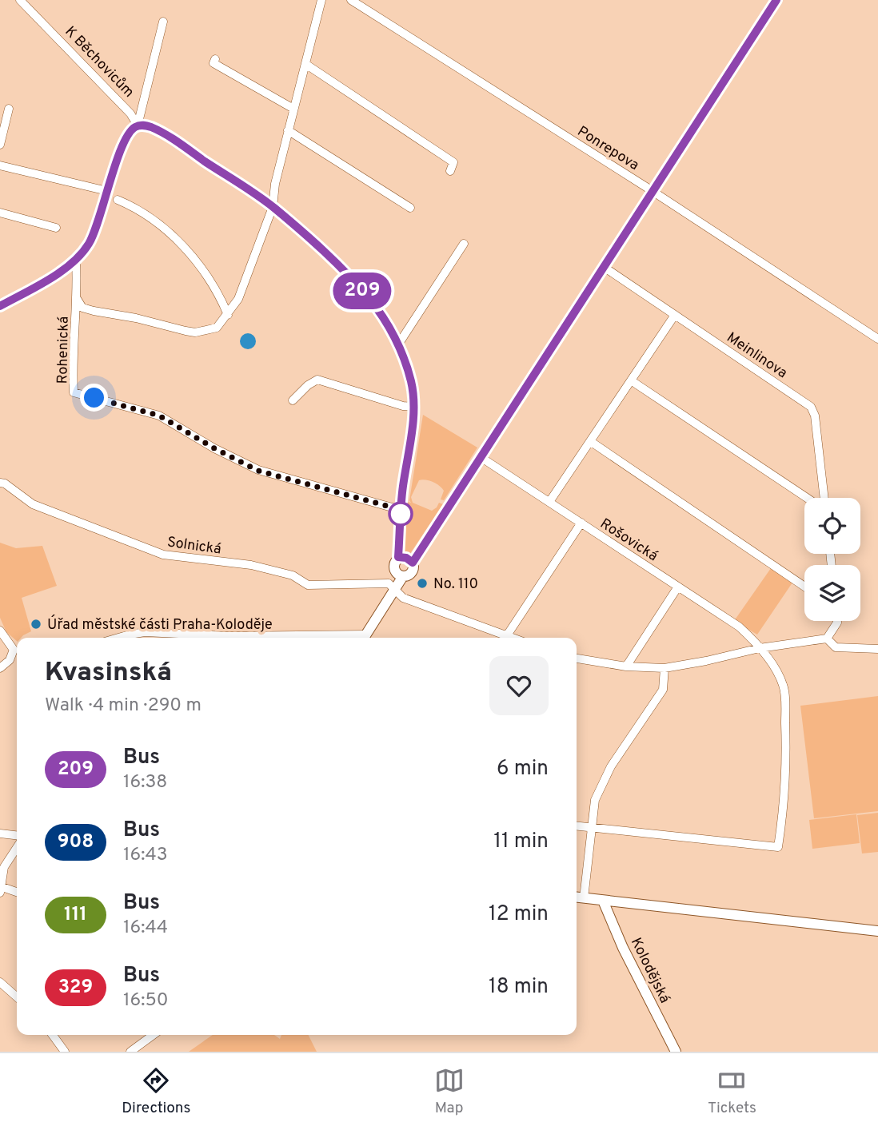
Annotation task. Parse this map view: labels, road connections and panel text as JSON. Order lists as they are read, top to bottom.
{
  "streets": {
    "street": [
      "K Běchovicům",
      "Ponrepova",
      "Rohenická",
      "Meinlinova",
      "Rošovická",
      "Solnická",
      "Kolodějská"
    ]
  },
  "places": ["No. 110", "Úřad městské části Praha-Koloděje"],
  "lines": ["bus line 209"],
  "page": {
    "on_map": "209",
    "heading": ["Kvasinská", "Walk · 4 min · 290 m"],
    "list": [
      {
        "mark": "209",
        "name": "Bus",
        "note": "16:38",
        "value": "6 min"
      },
      {
        "mark": "908",
        "name": "Bus",
        "note": "16:43",
        "value": "11 min"
      },
      {
        "mark": "111",
        "name": "Bus",
        "note": "16:44",
        "value": "12 min"
      },
      {
        "mark": "329",
        "name": "Bus",
        "note": "16:50",
        "value": "18 min"
      }
    ],
    "tabs": ["Directions", "Map", "Tickets"]
  }
}
